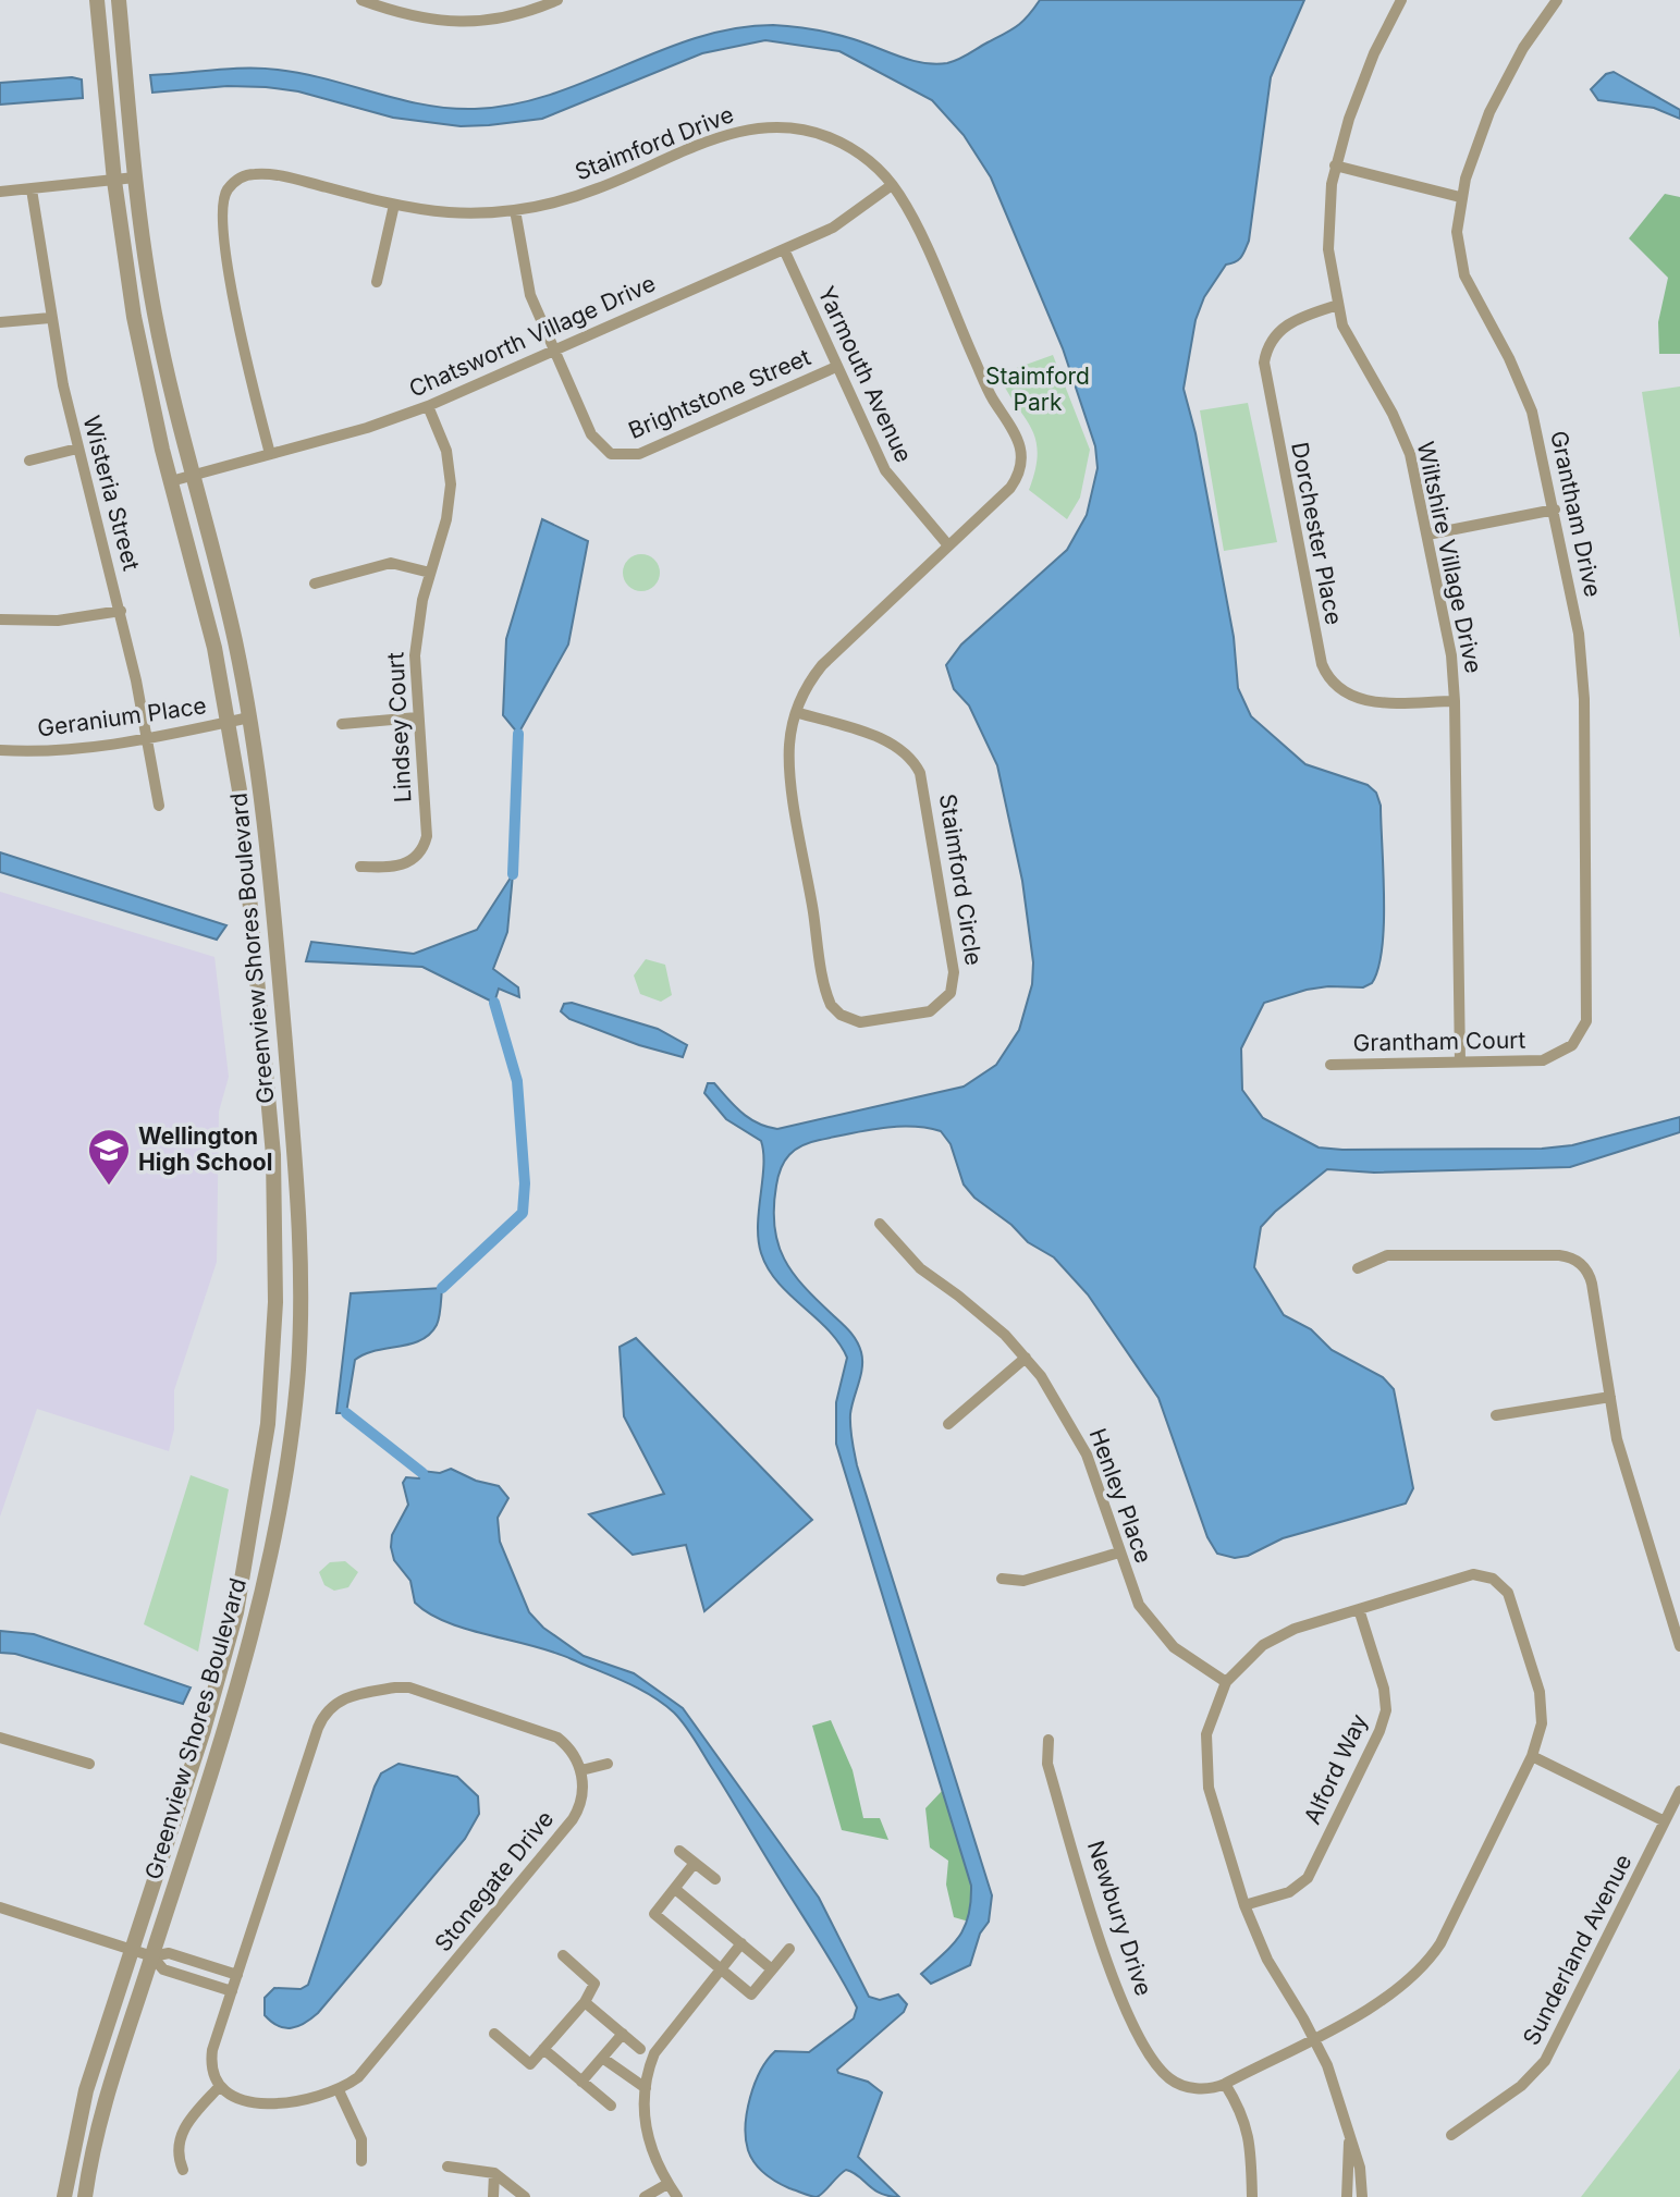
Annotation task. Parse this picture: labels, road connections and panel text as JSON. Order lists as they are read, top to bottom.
{
  "streets": {
    "street": [
      "Staimford Drive",
      "Chatsworth Village Drive",
      "Yarmouth Avenue",
      "Brightstone Street",
      "Wisteria Street",
      "Grantham Drive",
      "Dorchester Place",
      "Wiltshire Village Drive",
      "Geranium Place",
      "Lindsey Court",
      "Staimford Circle",
      "Greenview Shores Boulevard",
      "Grantham Court",
      "Henley Place",
      "Alford Way",
      "Stonegate Drive",
      "Newbury Drive",
      "Sunderland Avenue"
    ]
  },
  "crossings": [
    ["Staimford Drive", "Chatsworth Village Drive"],
    ["Staimford Drive", "Yarmouth Avenue"],
    ["Staimford Drive", "Brightstone Street"],
    ["Staimford Drive", "Staimford Circle"],
    ["Chatsworth Village Drive", "Yarmouth Avenue"],
    ["Chatsworth Village Drive", "Brightstone Street"],
    ["Chatsworth Village Drive", "Lindsey Court"],
    ["Chatsworth Village Drive", "Greenview Shores Boulevard"],
    ["Yarmouth Avenue", "Brightstone Street"],
    ["Wisteria Street", "Geranium Place"],
    ["Grantham Drive", "Grantham Court"],
    ["Dorchester Place", "Wiltshire Village Drive"],
    ["Wiltshire Village Drive", "Grantham Court"],
    ["Geranium Place", "Greenview Shores Boulevard"],
    ["Alford Way", "Newbury Drive"]
  ],
  "parks": ["Staimford Park"],
  "places": {
    "school or university": ["Wellington High School"]
  }
}
